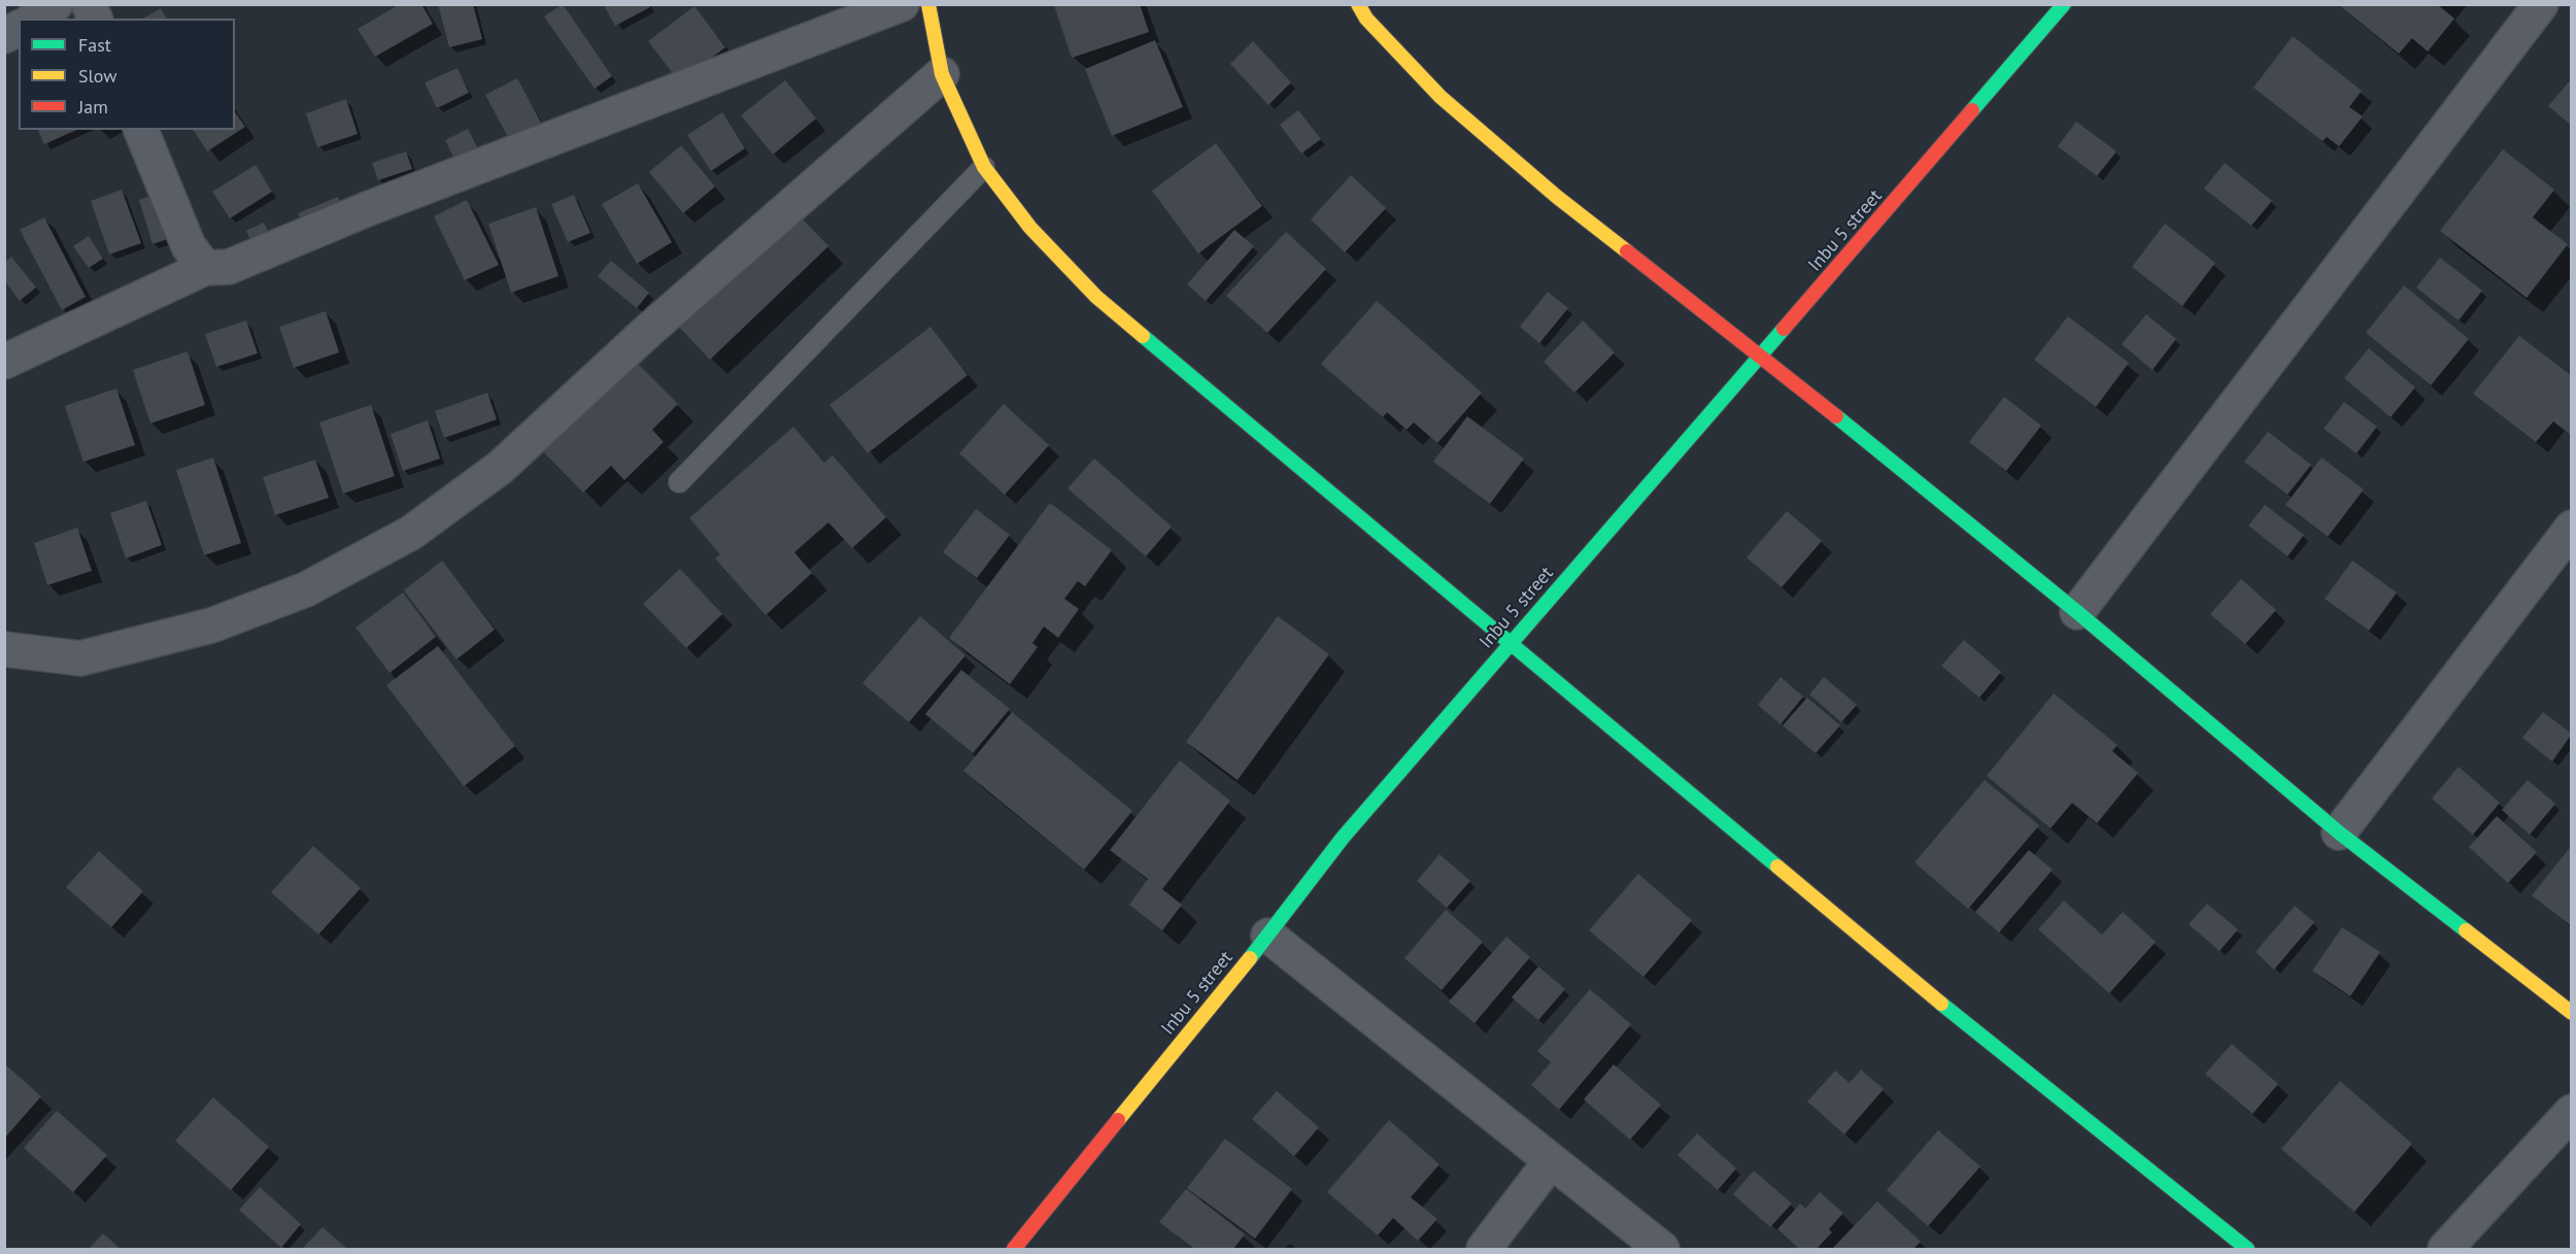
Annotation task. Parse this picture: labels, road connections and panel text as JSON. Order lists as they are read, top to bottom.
{
  "streets": {
    "street": ["Inbu 5 street"]
  },
  "legend": ["Fast", "Slow", "Jam"]
}
